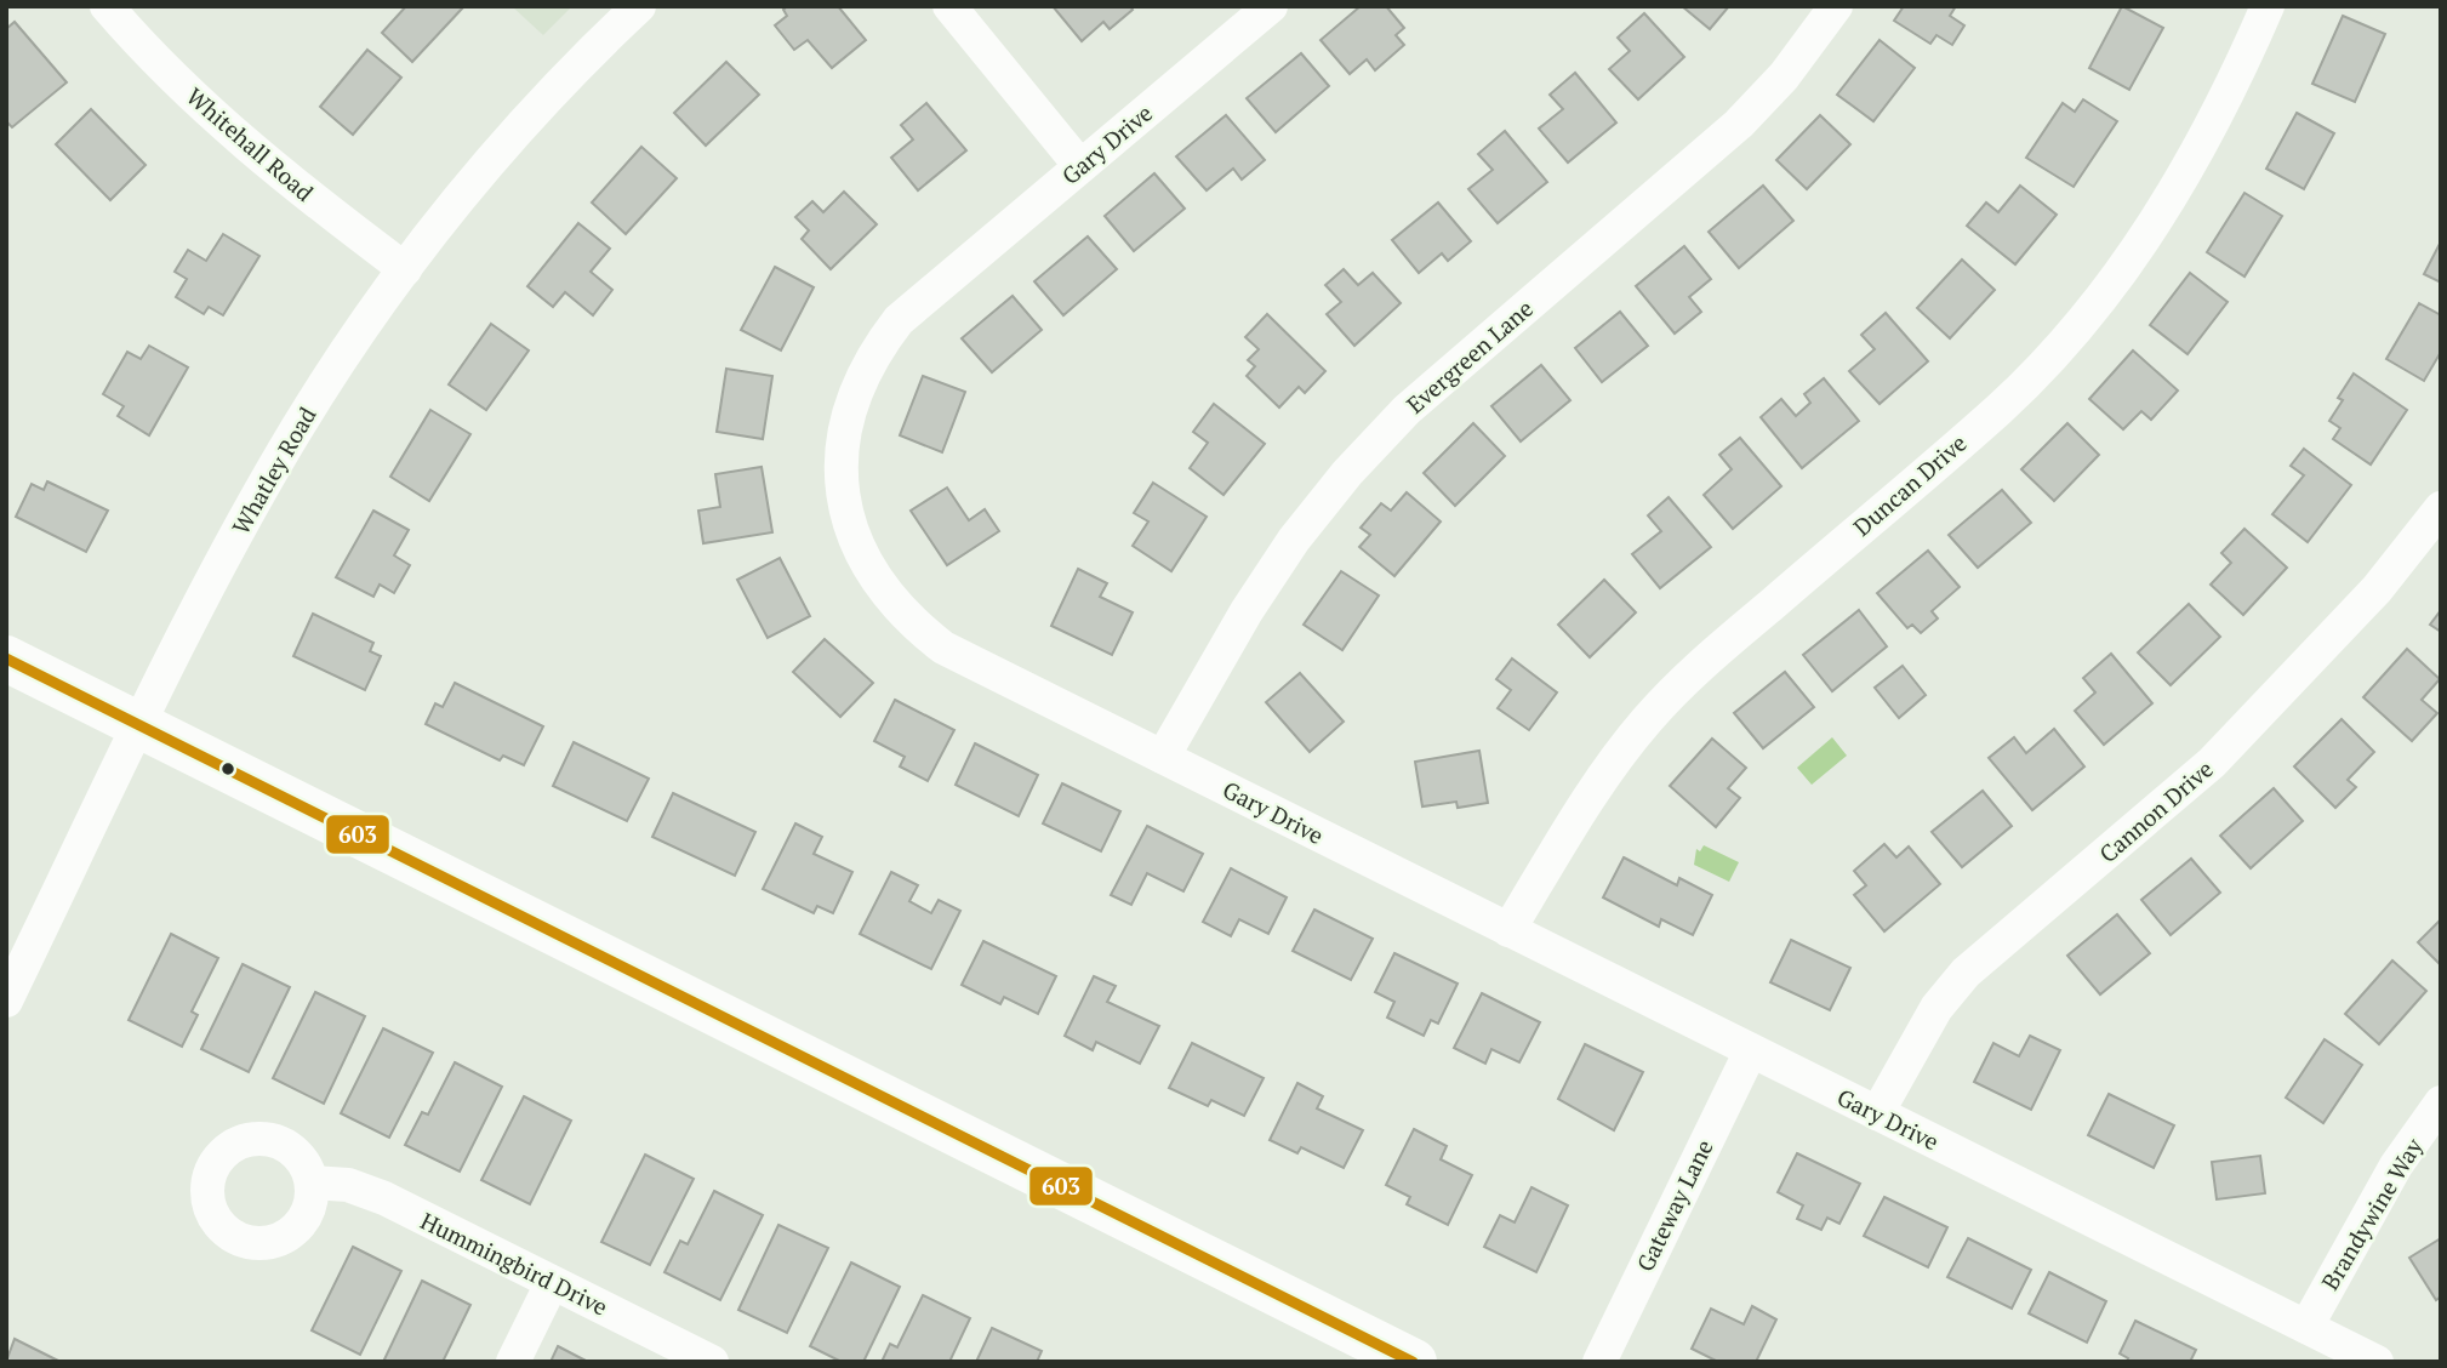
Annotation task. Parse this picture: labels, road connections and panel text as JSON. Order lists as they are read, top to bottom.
{
  "streets": {
    "street": [
      "Whitehall Road",
      "Gary Drive",
      "Evergreen Lane",
      "Whatley Road",
      "Duncan Drive",
      "Cannon Drive",
      "Gateway Lane",
      "Brandywine Way",
      "Hummingbird Drive"
    ]
  },
  "crossings": [
    ["Whitehall Road", "Whatley Road"],
    ["Gary Drive", "Evergreen Lane"],
    ["Gary Drive", "Duncan Drive"],
    ["Gary Drive", "Cannon Drive"],
    ["Gary Drive", "Gateway Lane"],
    ["Gary Drive", "Brandywine Way"]
  ],
  "lines": ["transit line 603"]
}
